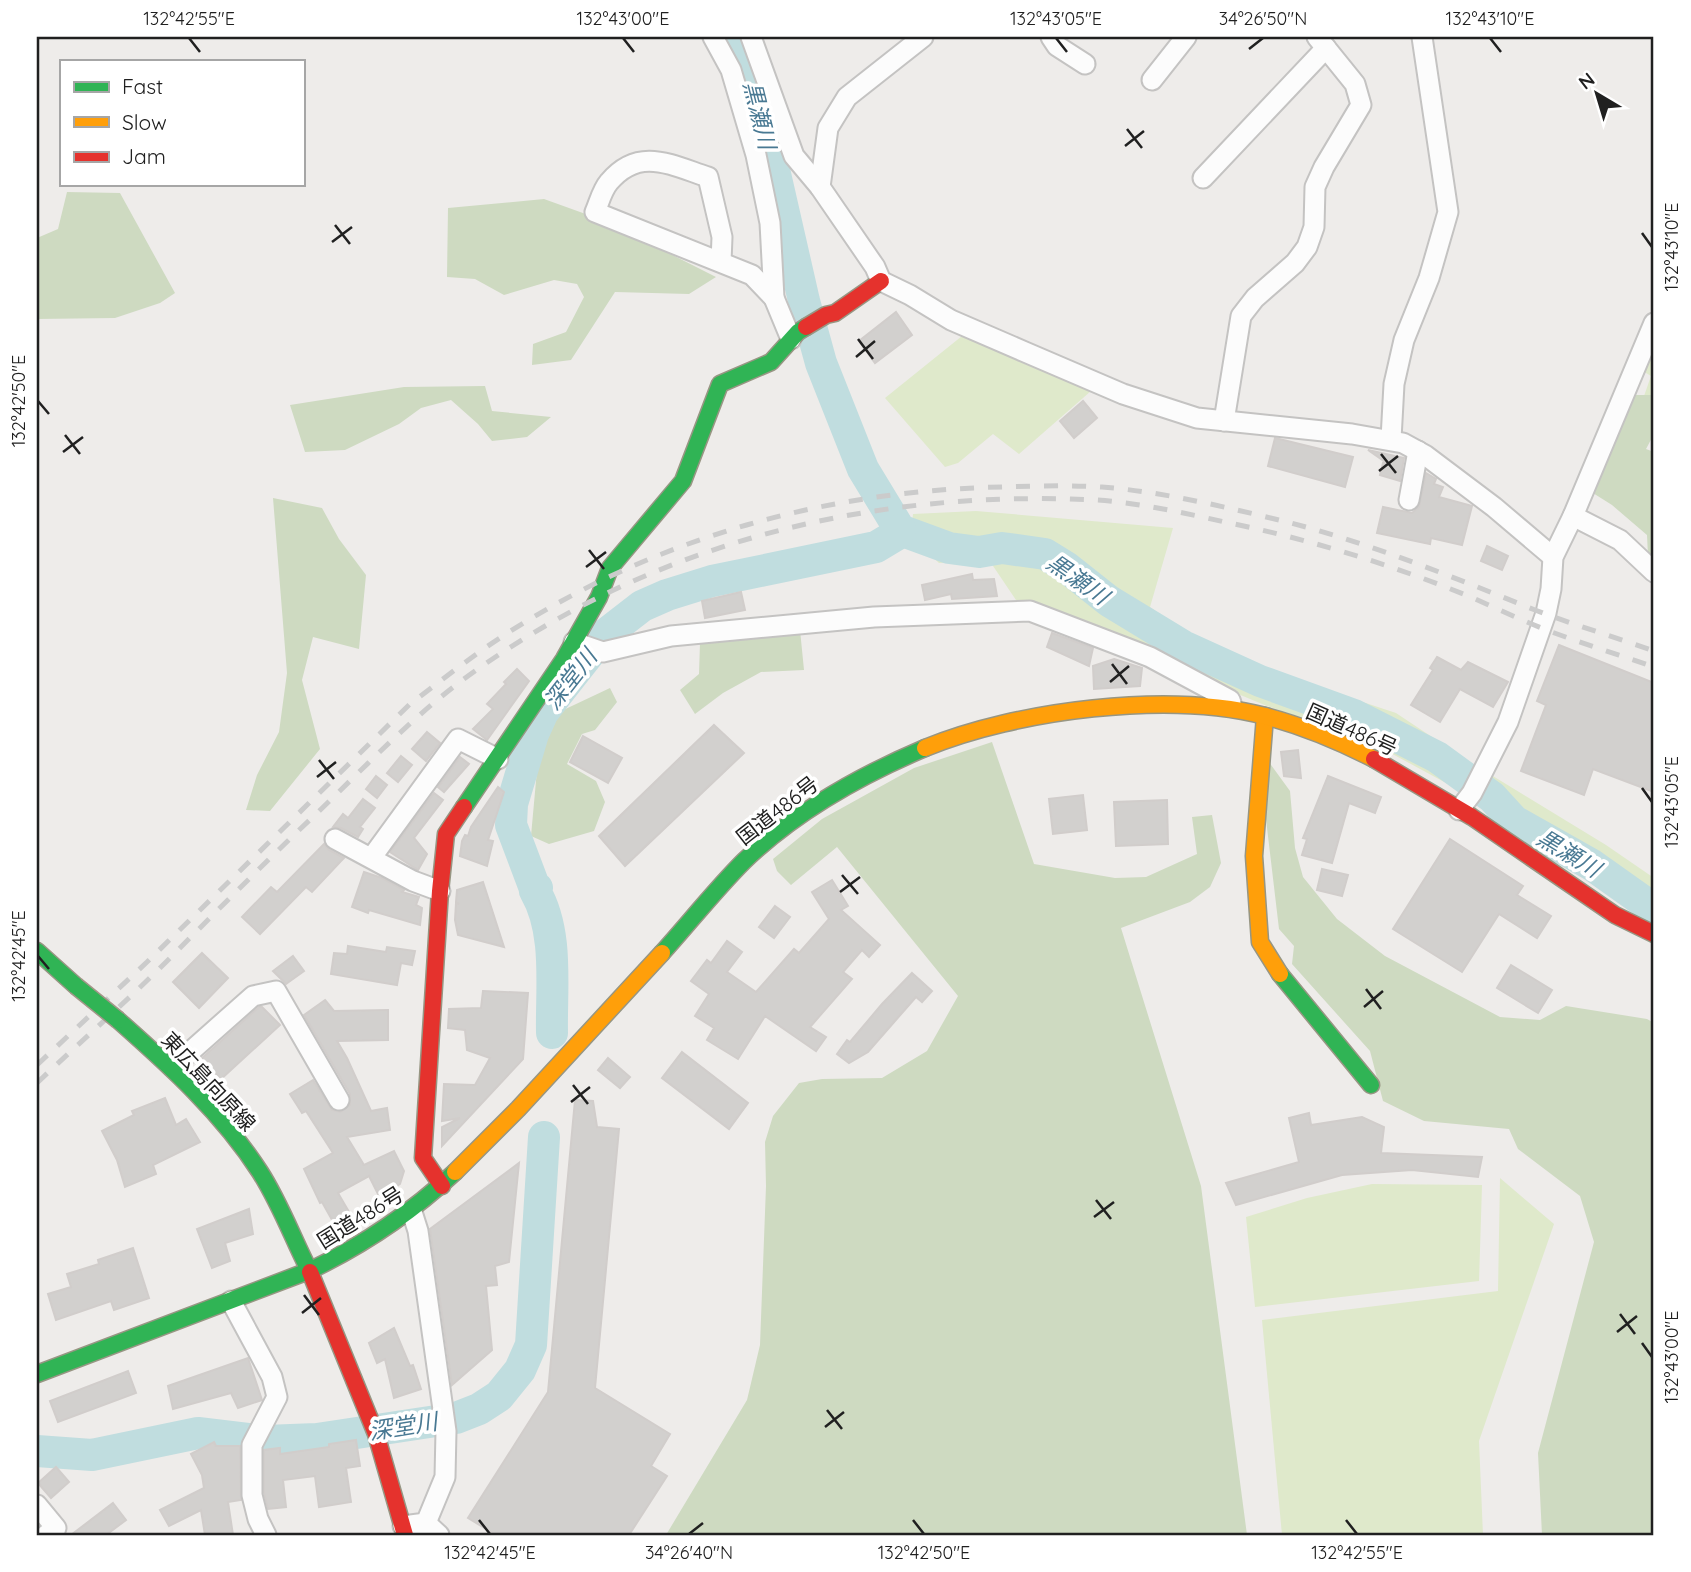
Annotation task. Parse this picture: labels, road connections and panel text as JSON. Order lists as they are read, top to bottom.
{
  "streets": {
    "main road": ["国道486号", "東広島向原線"]
  },
  "crossings": [
    ["国道486号", "東広島向原線"]
  ],
  "water": ["黒瀬川", "深堂川"],
  "legend": ["Fast", "Slow", "Jam"],
  "north": "top left",
  "coordinates": [
    "132°42'55\"E",
    "132°43'00\"E",
    "132°43'05\"E",
    "34°26'50\"N",
    "132°43'10\"E",
    "132°42'50\"E",
    "132°42'45\"E",
    "34°26'40\"N"
  ]
}
